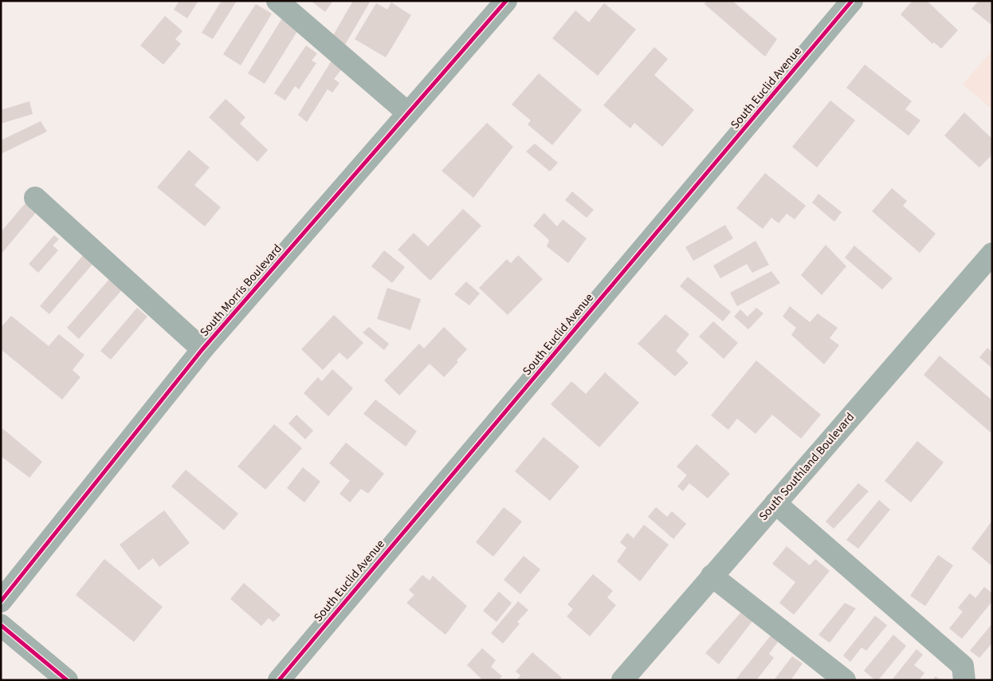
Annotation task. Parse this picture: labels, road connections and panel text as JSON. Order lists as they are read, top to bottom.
{
  "streets": {
    "street": ["South Euclid Avenue", "South Morris Boulevard", "South Southland Boulevard"]
  }
}
